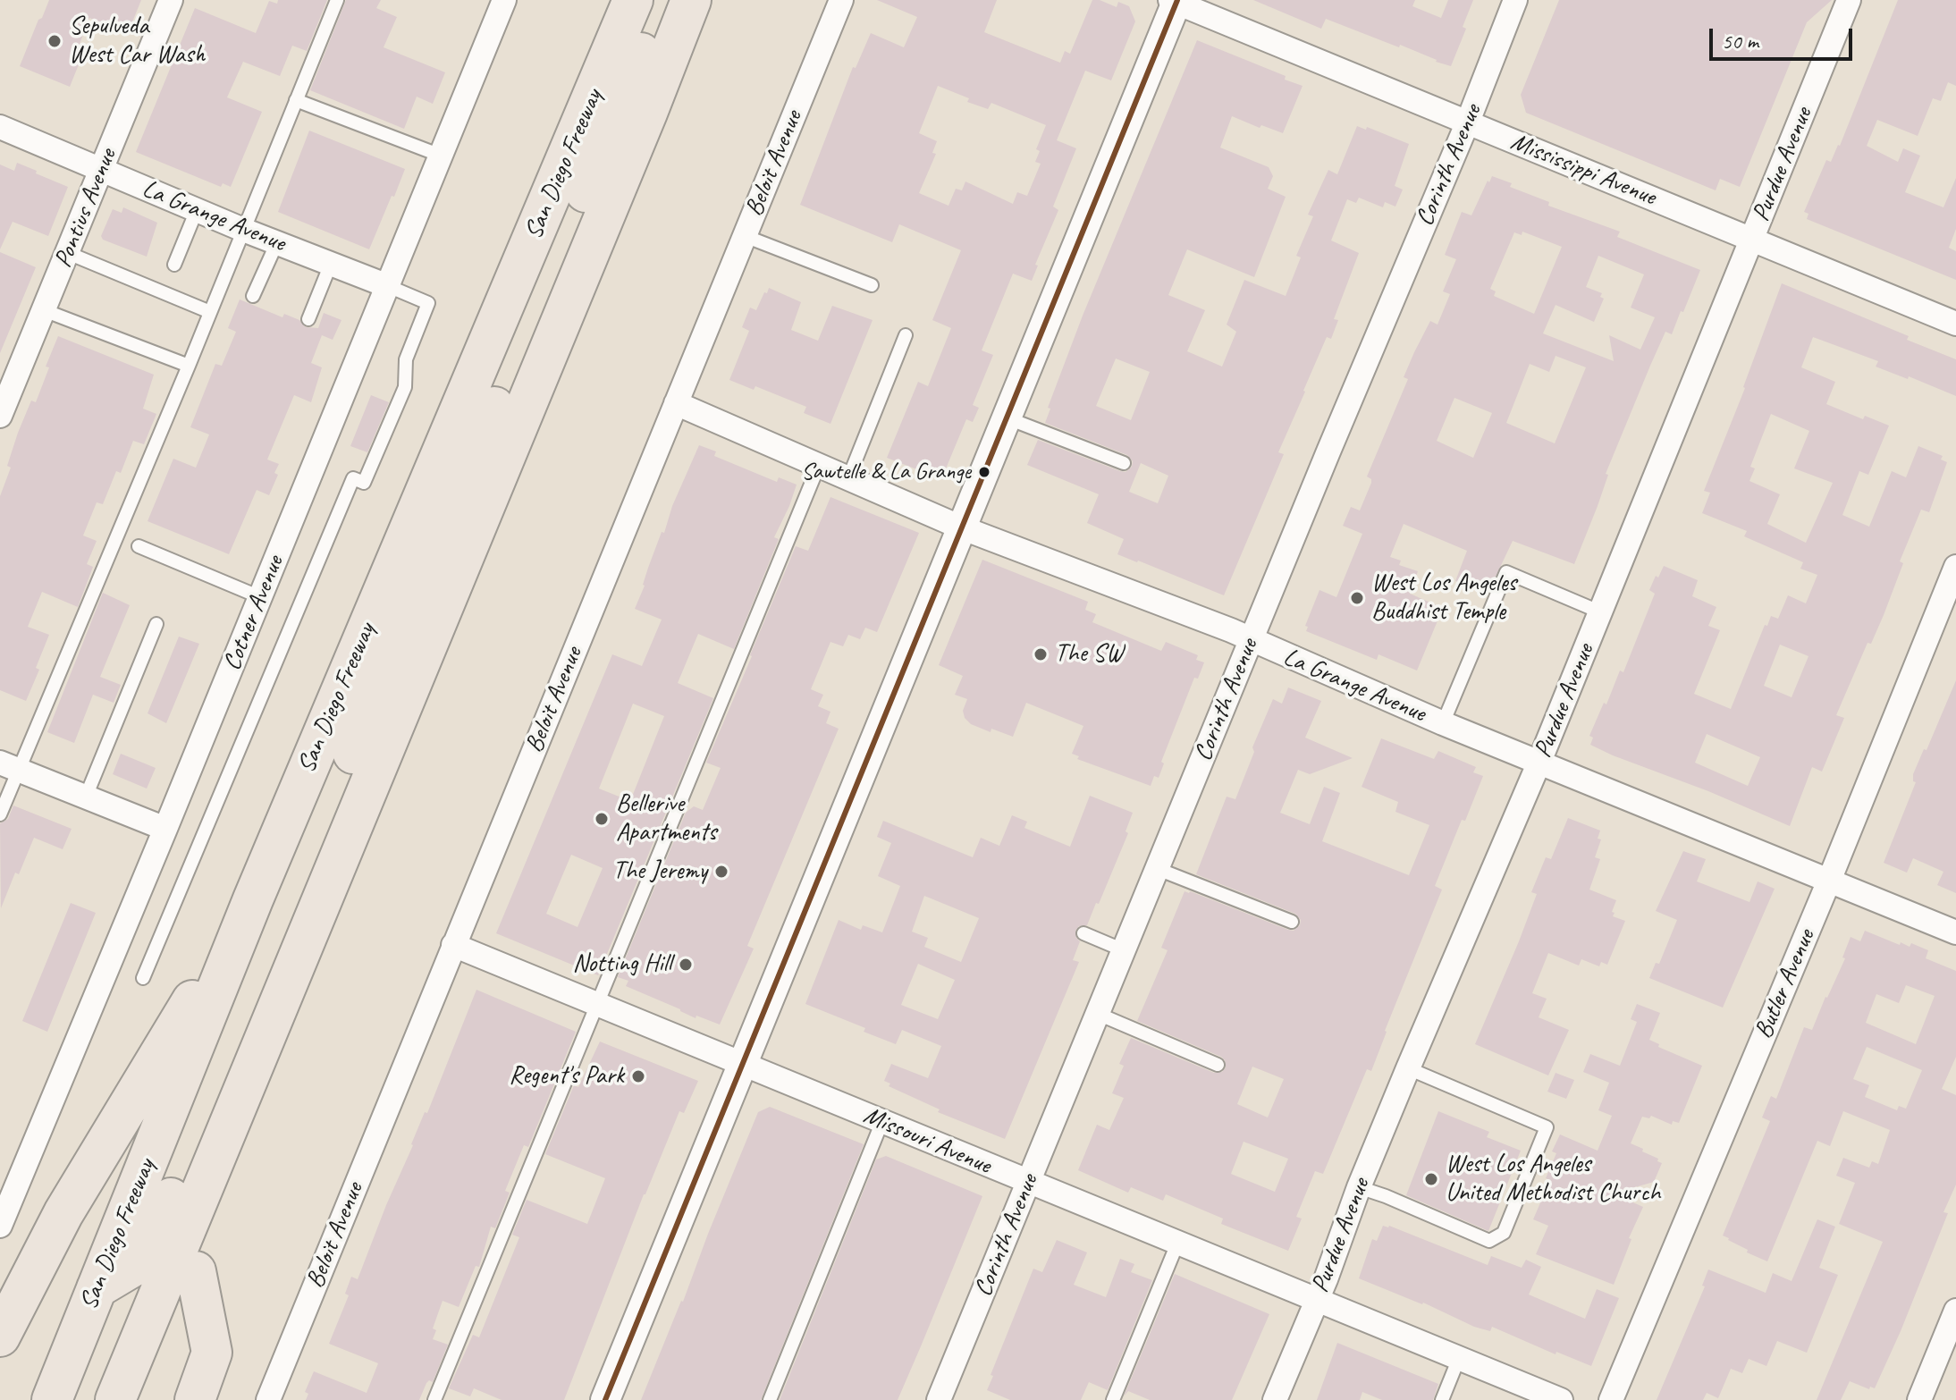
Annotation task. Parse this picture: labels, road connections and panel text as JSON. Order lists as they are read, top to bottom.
{
  "streets": {
    "highway": ["San Diego Freeway"],
    "street": [
      "Beloit Avenue",
      "Purdue Avenue",
      "Corinth Avenue",
      "Mississippi Avenue",
      "Pontius Avenue",
      "La Grange Avenue",
      "Cotner Avenue",
      "Butler Avenue",
      "Missouri Avenue"
    ]
  },
  "crossings": [
    ["Beloit Avenue", "La Grange Avenue"],
    ["Beloit Avenue", "Missouri Avenue"],
    ["Purdue Avenue", "Mississippi Avenue"],
    ["Purdue Avenue", "La Grange Avenue"],
    ["Purdue Avenue", "Missouri Avenue"],
    ["Corinth Avenue", "Mississippi Avenue"],
    ["Corinth Avenue", "La Grange Avenue"],
    ["Corinth Avenue", "Missouri Avenue"],
    ["Pontius Avenue", "La Grange Avenue"],
    ["La Grange Avenue", "Cotner Avenue"],
    ["La Grange Avenue", "Butler Avenue"]
  ],
  "places": [
    "Sepulveda West Car Wash",
    "Sawtelle & La Grange",
    "West Los Angeles Buddhist Temple",
    "The SW",
    "Bellerive Apartments",
    "The Jeremy",
    "Notting Hill",
    "Regent's Park",
    "West Los Angeles United Methodist Church"
  ],
  "scale_bar": "50 m"
}
